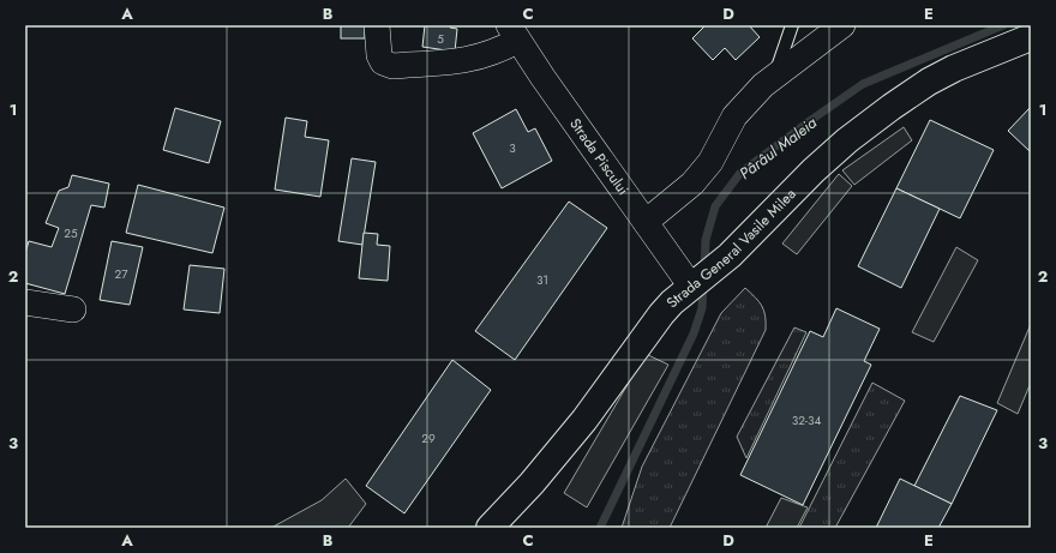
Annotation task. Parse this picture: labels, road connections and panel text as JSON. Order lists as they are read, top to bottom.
{
  "streets": {
    "main road": ["Strada General Vasile Milea"],
    "street": ["Strada Piscului"]
  },
  "crossings": [
    ["Strada Piscului", "Strada General Vasile Milea"]
  ],
  "water": ["Pârâul Maleia"],
  "house_numbers": [
    "5",
    "3",
    "25",
    "27",
    "31",
    "32-34",
    "29"
  ],
  "grid": {
    "columns": [
      "A",
      "B",
      "C",
      "D",
      "E"
    ],
    "rows": ["1", "2", "3"]
  }
}
